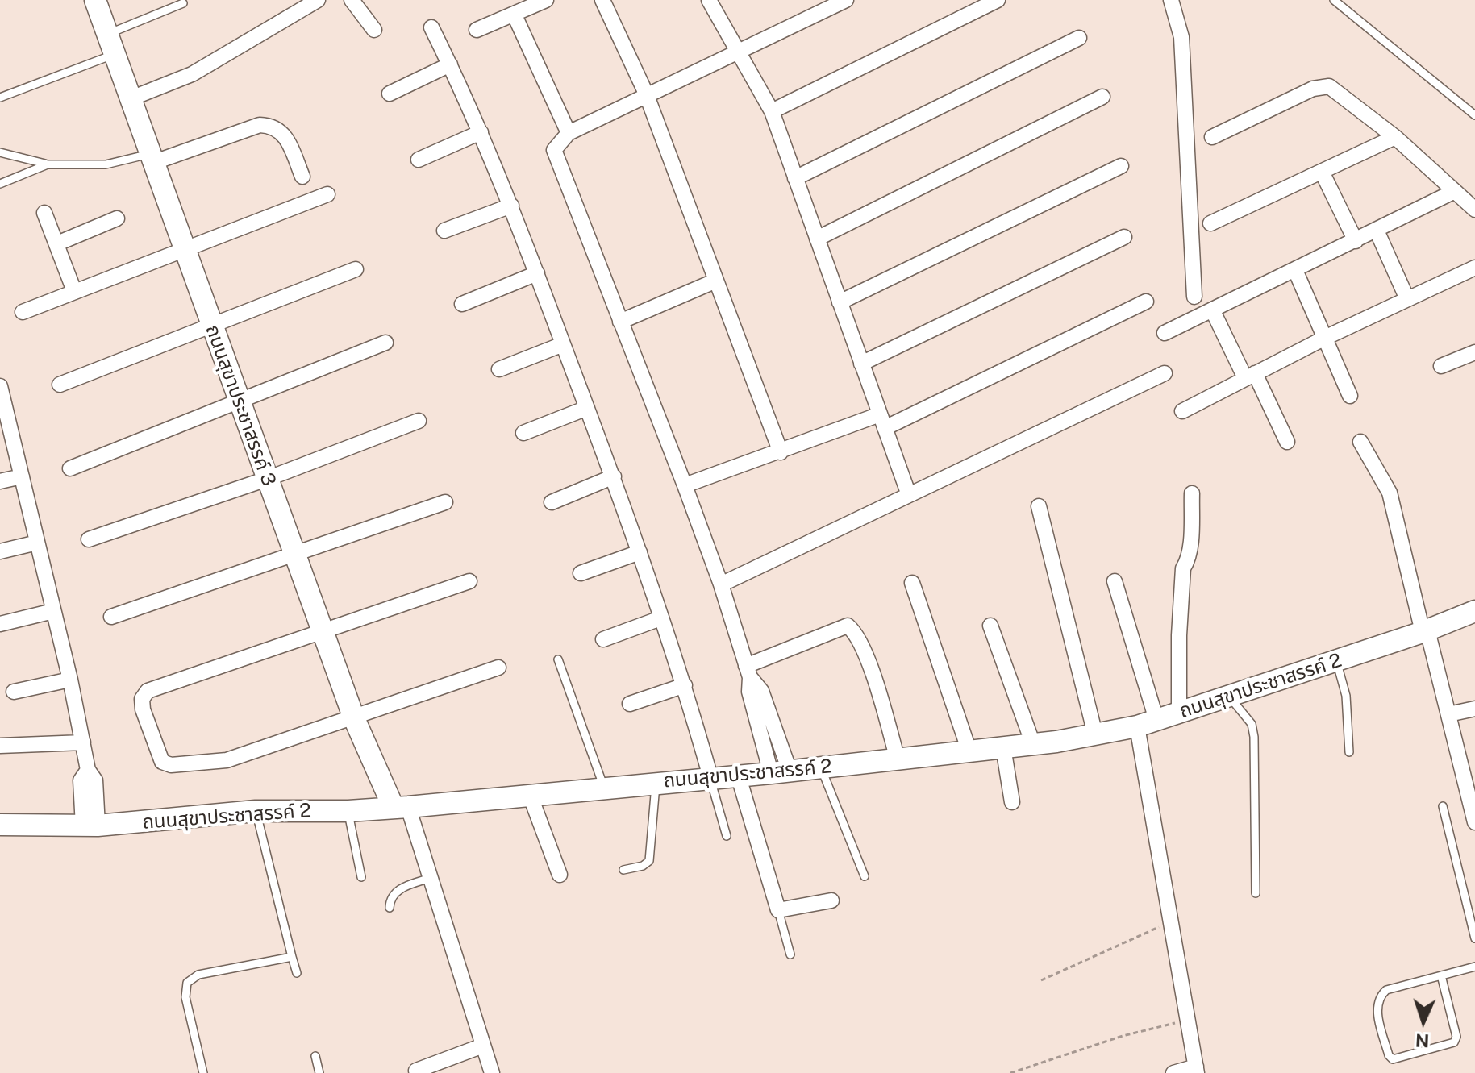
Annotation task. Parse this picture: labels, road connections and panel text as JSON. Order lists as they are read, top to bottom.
{
  "streets": {
    "street": ["ถนนสุขาประชาสรรค์ 3", "ถนนสุขาประชาสรรค์ 2"]
  },
  "crossings": [
    ["ถนนสุขาประชาสรรค์ 3", "ถนนสุขาประชาสรรค์ 2"]
  ],
  "north": "bottom"
}
